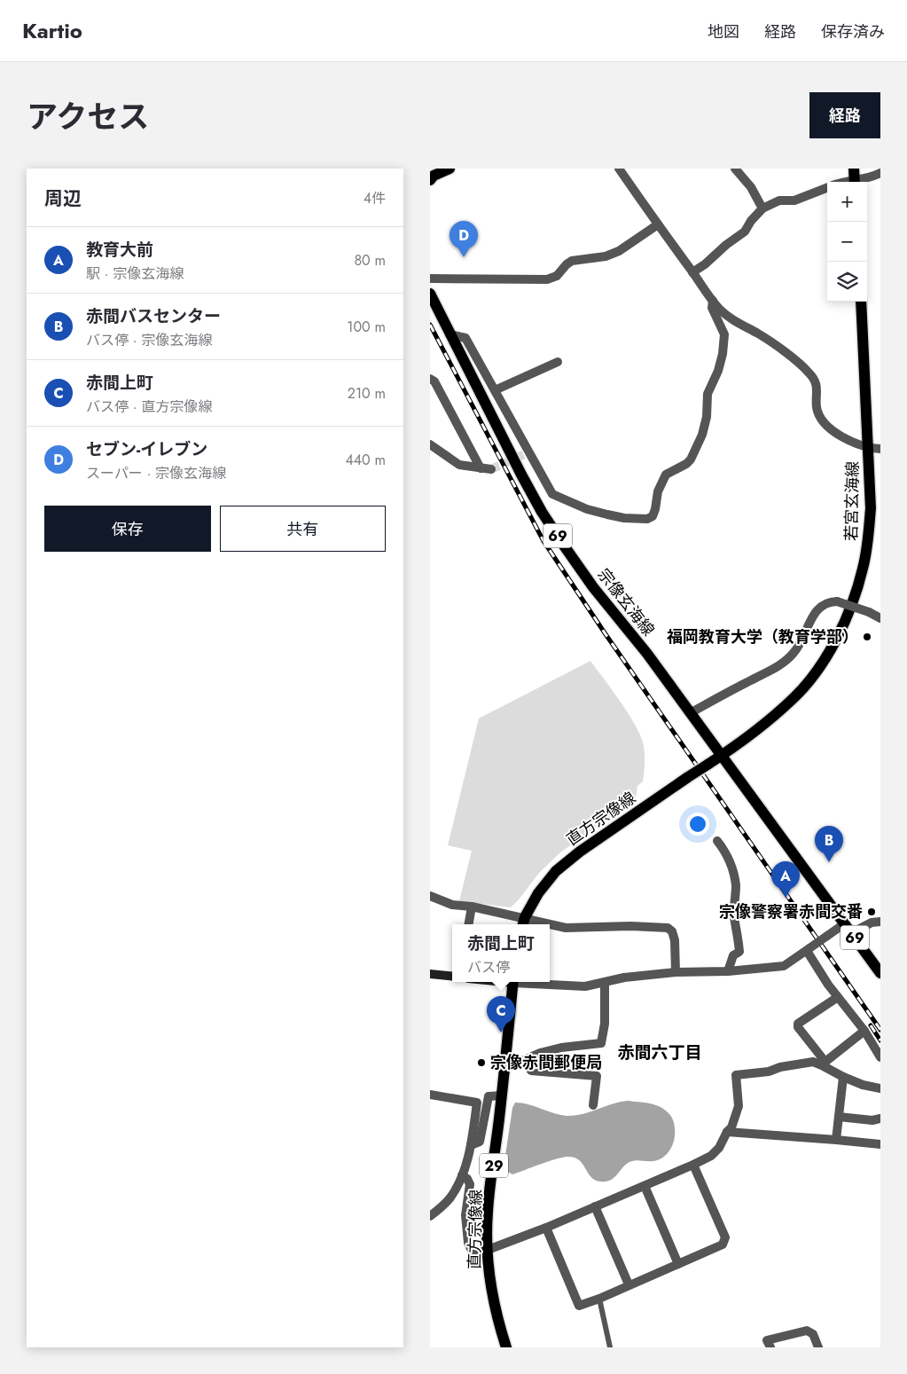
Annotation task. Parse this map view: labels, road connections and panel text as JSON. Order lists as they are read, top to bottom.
{
  "streets": {
    "main road": [
      "若宮玄海線",
      "69",
      "宗像玄海線",
      "直方宗像線",
      "29"
    ]
  },
  "crossings": [
    ["若宮玄海線", "宗像玄海線"],
    ["若宮玄海線", "直方宗像線"],
    ["宗像玄海線", "直方宗像線"]
  ],
  "districts": ["赤間六丁目"],
  "places": ["福岡教育大学（教育学部）", "宗像警察署赤間交番", "宗像赤間郵便局"],
  "page": {
    "header": "Kartio",
    "nav": ["地図", "経路", "保存済み"],
    "title": "アクセス",
    "buttons": [
      "経路",
      ["保存", "共有"]
    ],
    "heading": ["周辺", "4件"],
    "map_buttons": ["+", "−"],
    "pins": [
      "D",
      "B",
      "A",
      "C"
    ],
    "list": [
      {
        "mark": "A",
        "name": "教育大前",
        "note": "駅 · 宗像玄海線",
        "value": "80 m"
      },
      {
        "mark": "B",
        "name": "赤間バスセンター",
        "note": "バス停 · 宗像玄海線",
        "value": "100 m"
      },
      {
        "mark": "C",
        "name": "赤間上町",
        "note": "バス停 · 直方宗像線",
        "value": "210 m"
      },
      {
        "mark": "D",
        "name": "セブン-イレブン",
        "note": "スーパー · 宗像玄海線",
        "value": "440 m"
      }
    ],
    "popup": ["赤間上町", "バス停"]
  }
}
